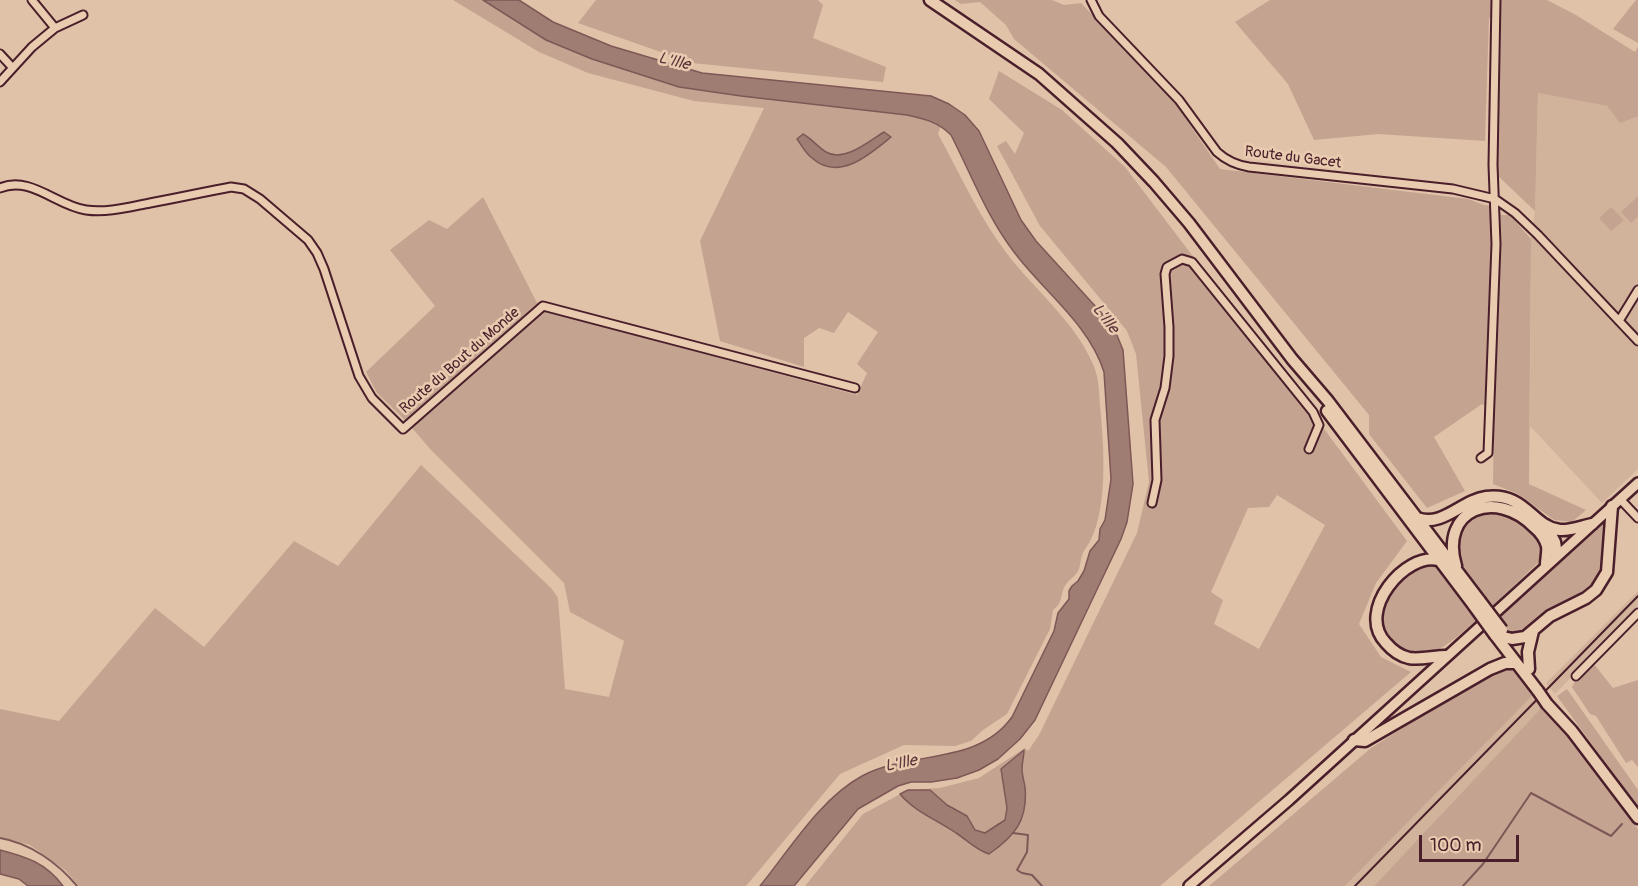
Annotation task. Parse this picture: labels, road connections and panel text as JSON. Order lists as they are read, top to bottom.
{
  "streets": {
    "street": ["Route du Gacet", "Route du Bout du Monde"]
  },
  "water": ["L'Ille"],
  "scale_bar": "100 m"
}
